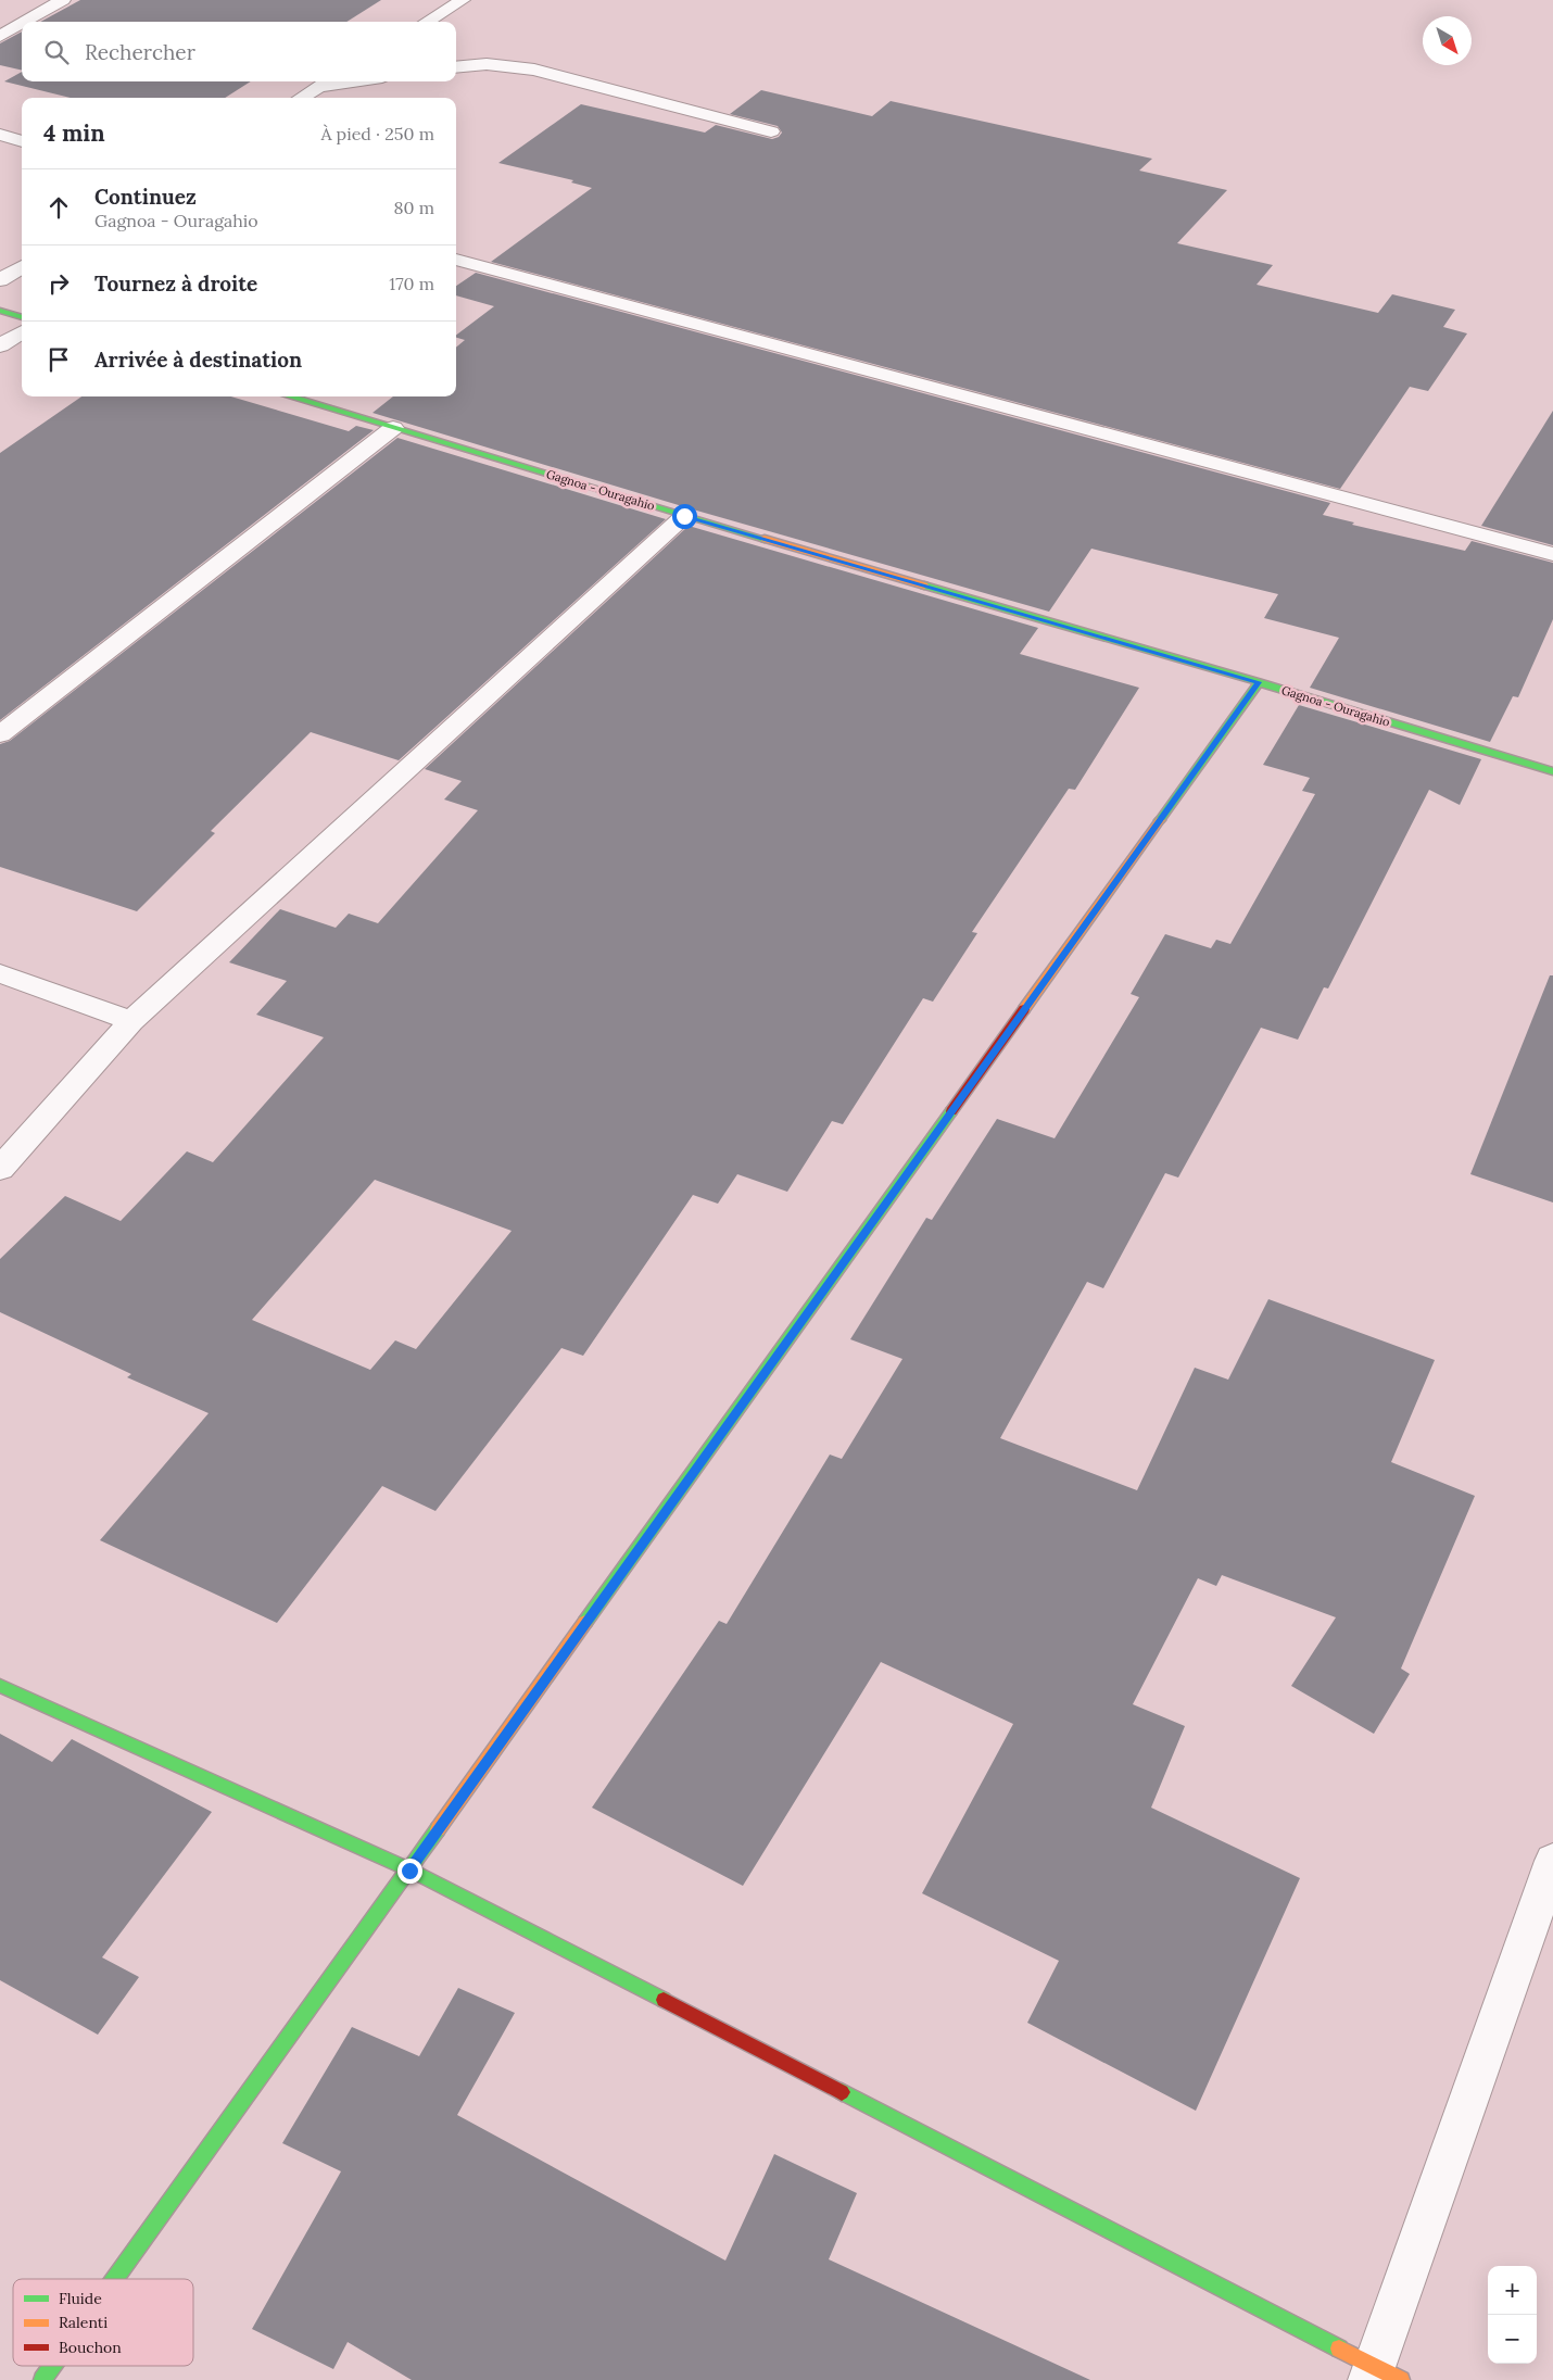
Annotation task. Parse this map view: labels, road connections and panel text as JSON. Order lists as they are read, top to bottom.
{
  "streets": {
    "street": ["Gagnoa - Ouragahio"]
  },
  "legend": ["Fluide", "Ralenti", "Bouchon"],
  "north": "bottom right",
  "page": {
    "search": "Rechercher",
    "heading": ["4 min", "À pied · 250 m"],
    "list": [
      ["Continuez", "Gagnoa - Ouragahio", "80 m"],
      ["Tournez à droite", "170 m"],
      "Arrivée à destination"
    ],
    "map_buttons": ["+", "−"]
  }
}
